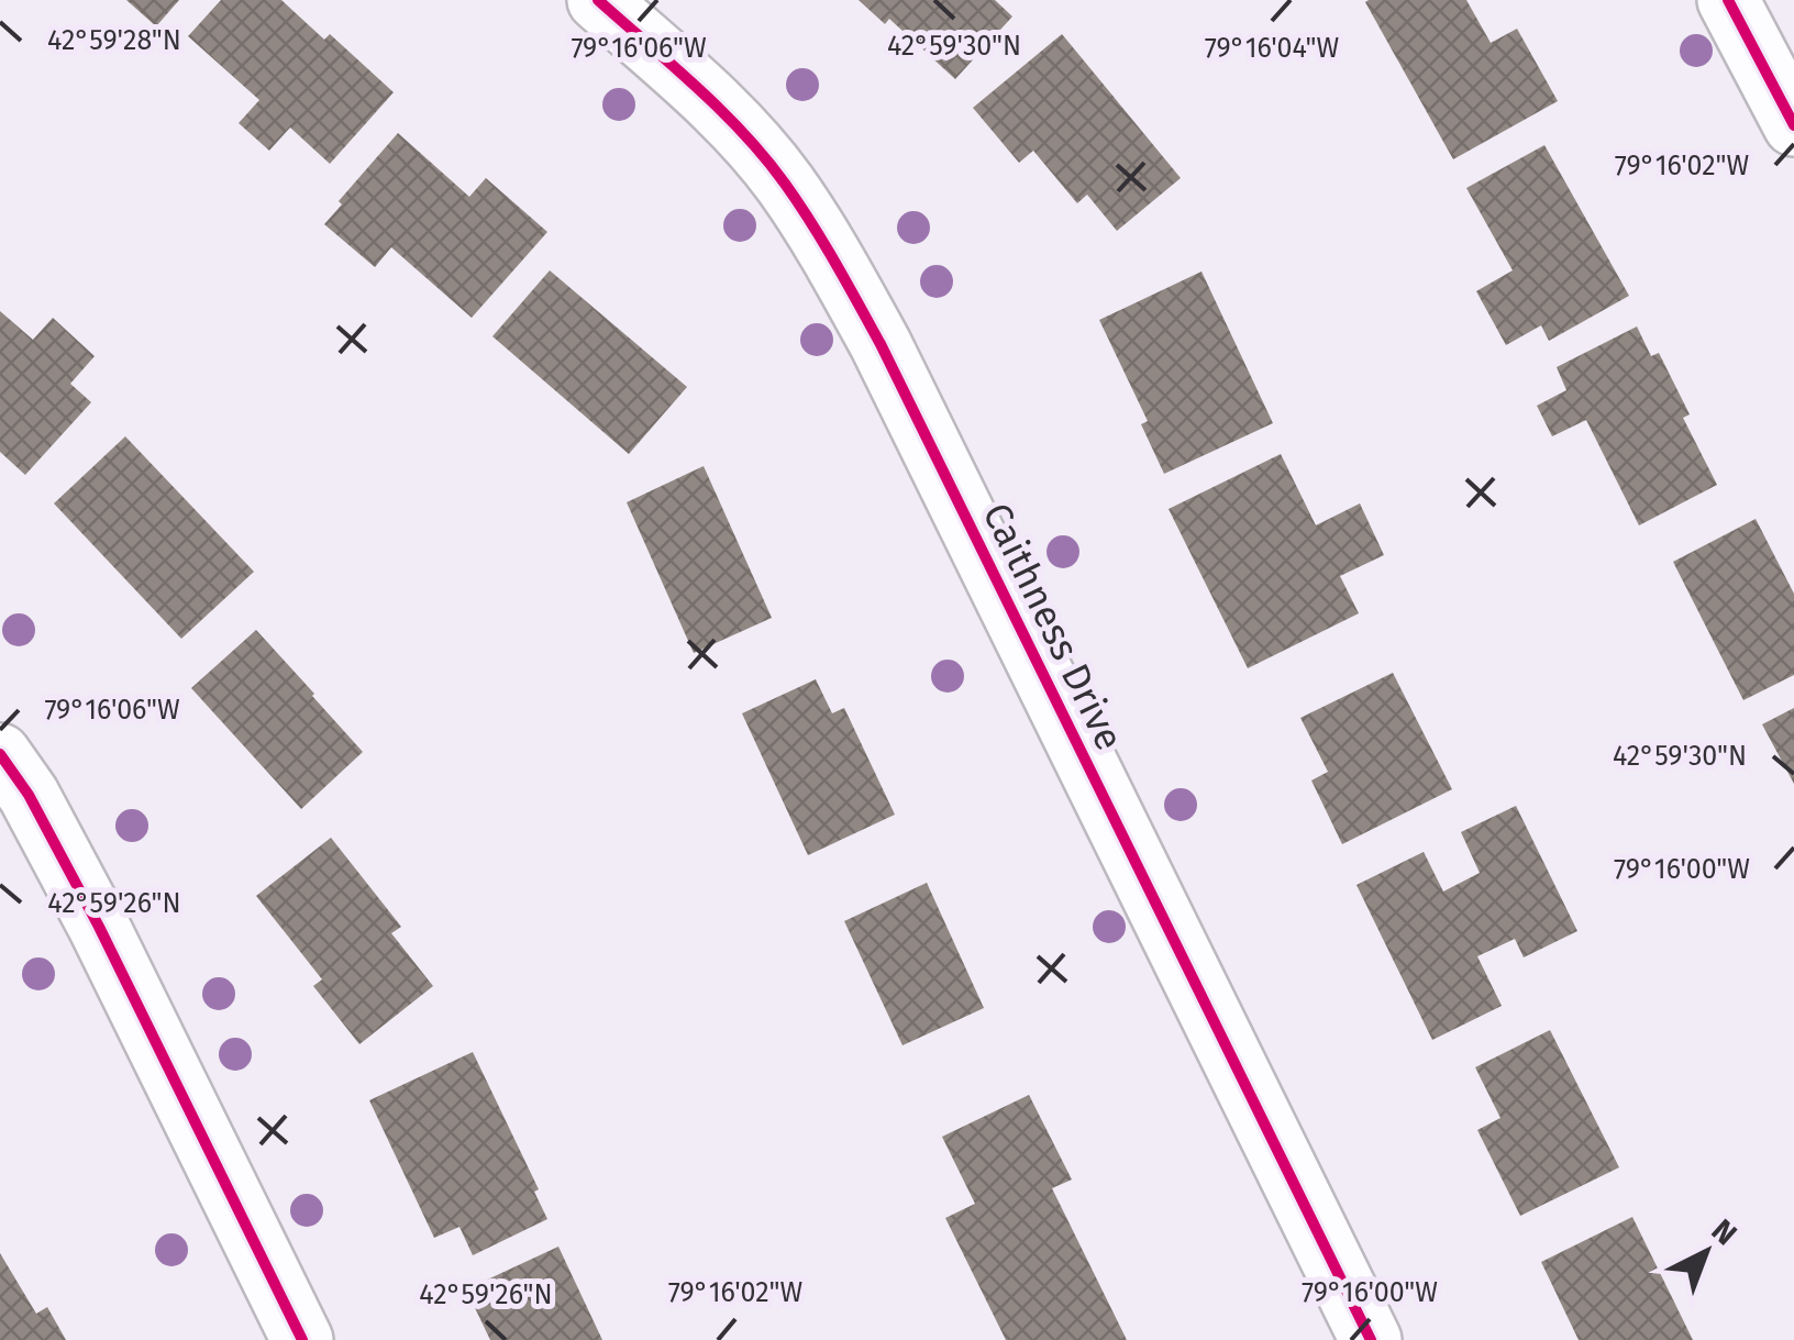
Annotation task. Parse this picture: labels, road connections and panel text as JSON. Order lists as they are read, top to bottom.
{
  "streets": {
    "street": ["Caithness Drive"]
  },
  "north": "top right",
  "coordinates": [
    "42°59'28\"N",
    "42°59'30\"N",
    "79°16'06\"W",
    "79°16'04\"W",
    "79°16'02\"W",
    "79°16'00\"W",
    "42°59'26\"N"
  ]
}
